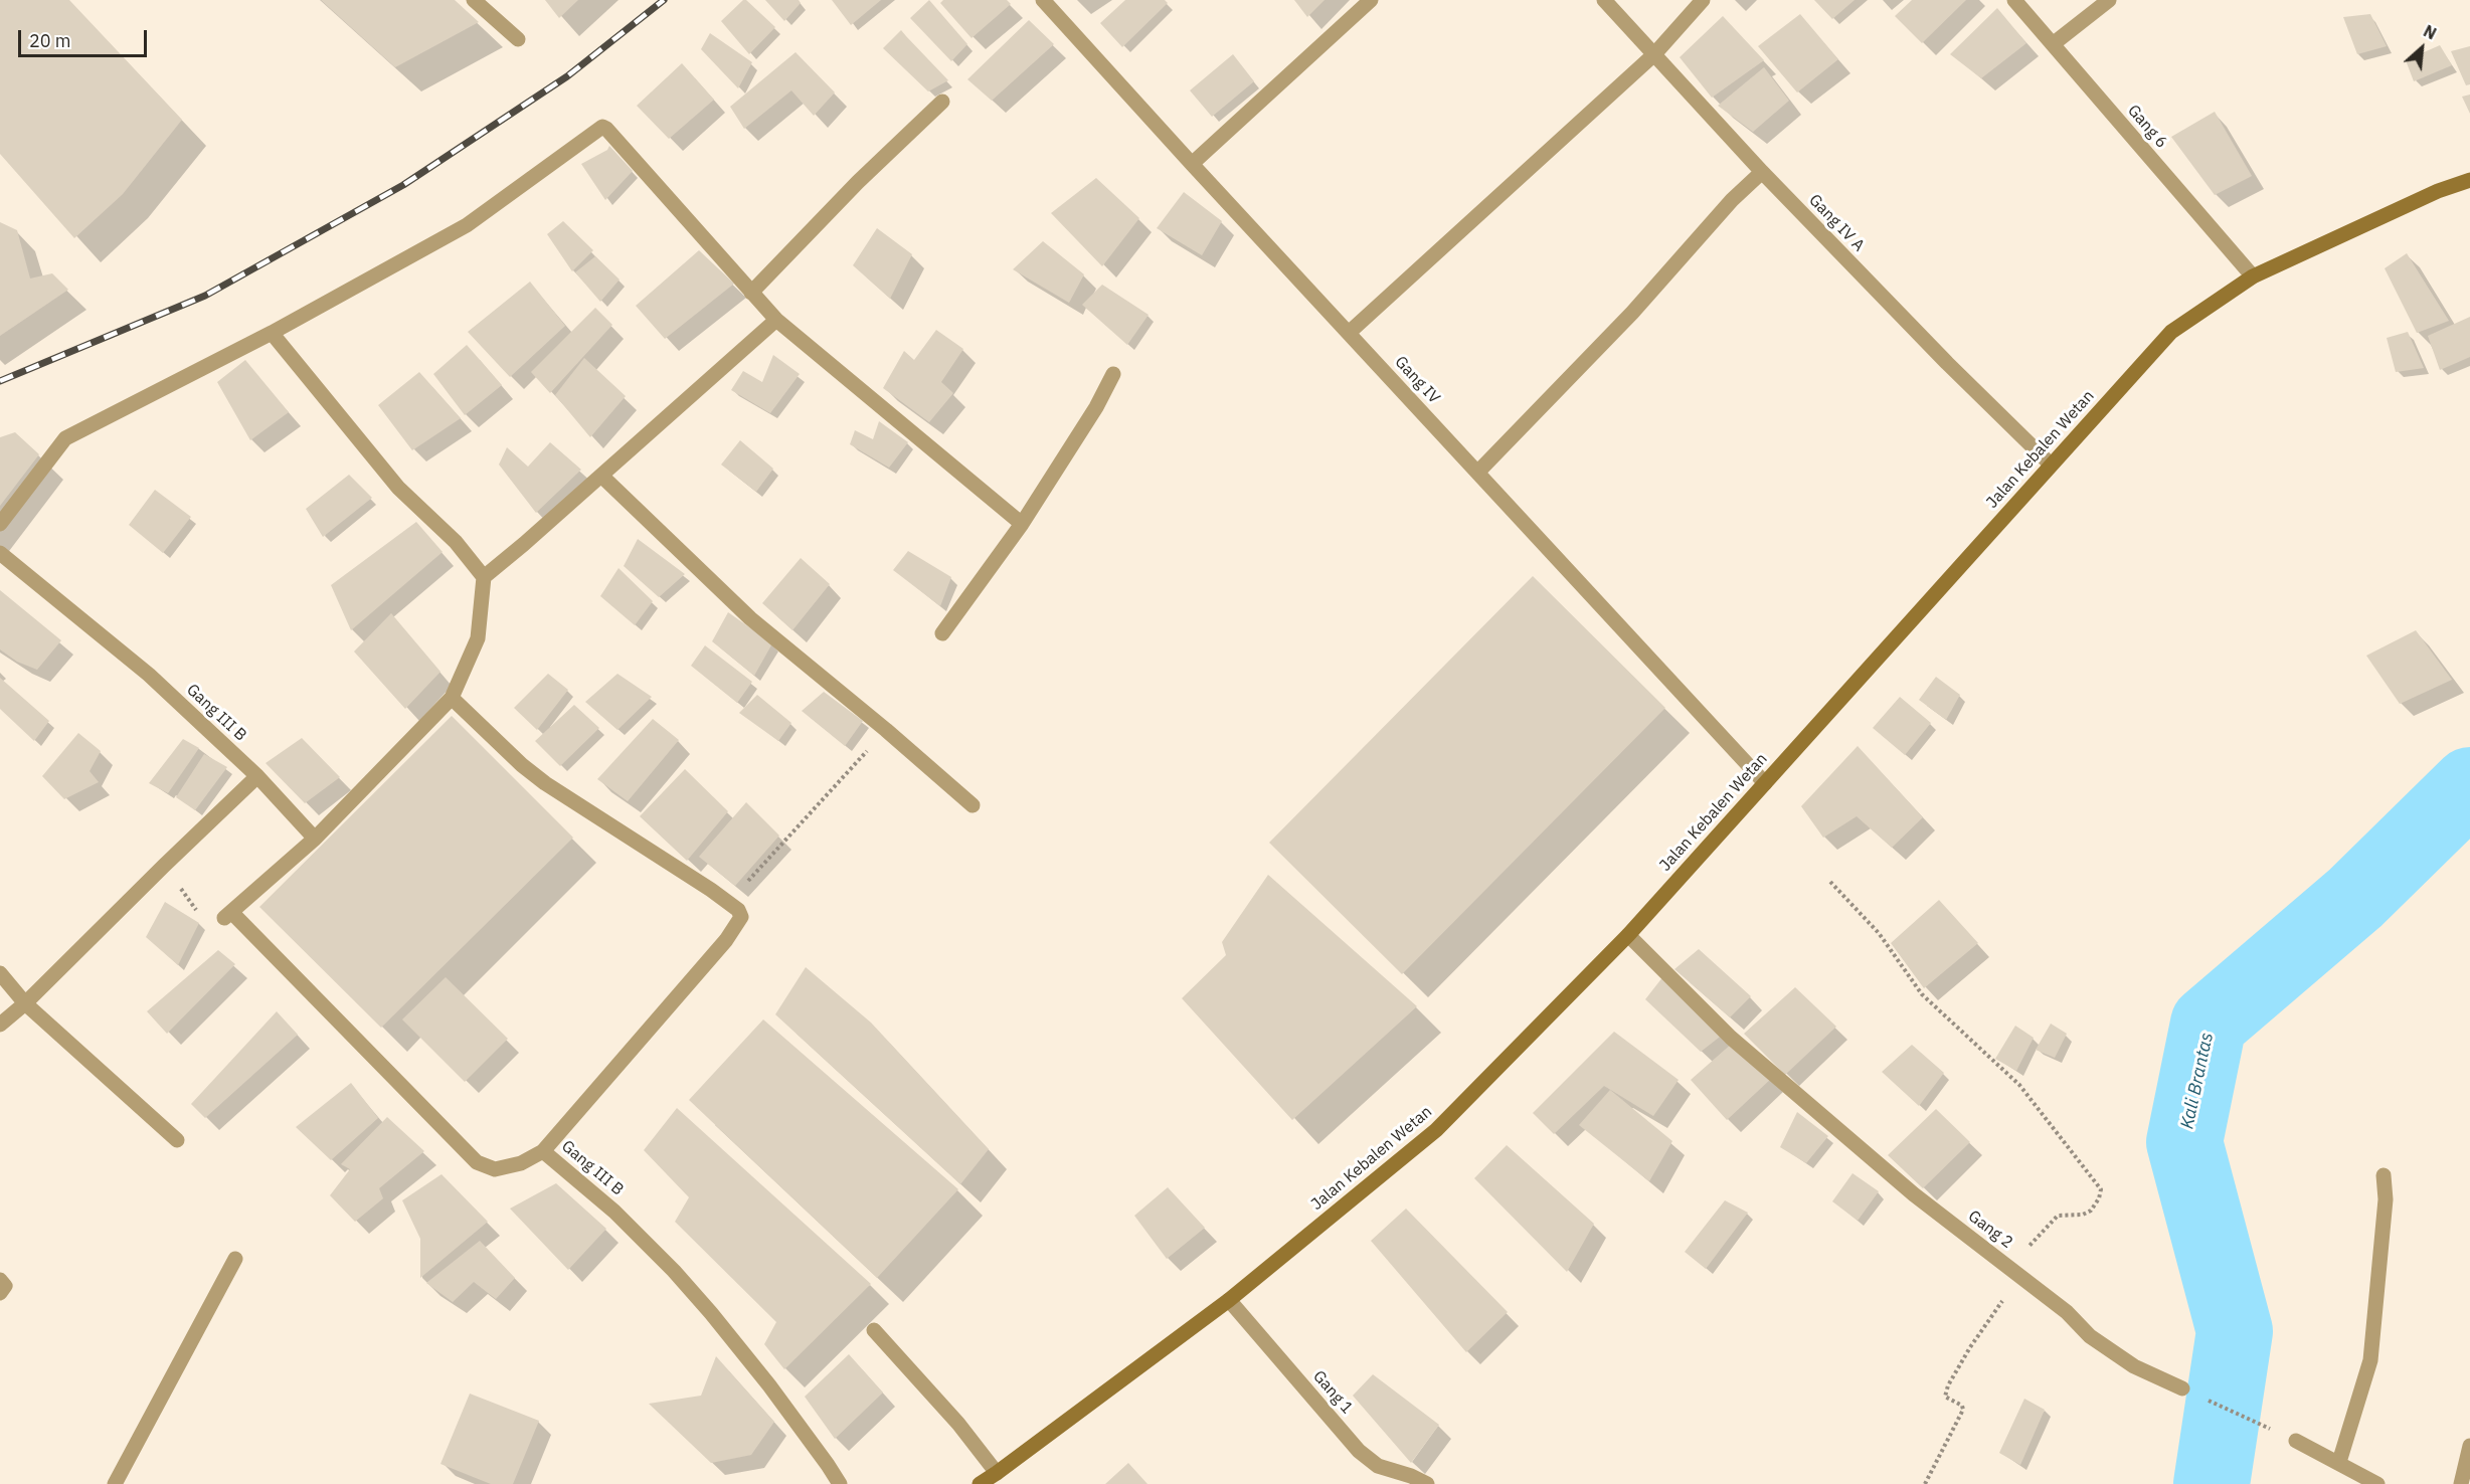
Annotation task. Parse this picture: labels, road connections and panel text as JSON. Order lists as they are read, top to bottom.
{
  "streets": {
    "main road": ["Jalan Kebalen Wetan"],
    "street": [
      "Gang 6",
      "Gang IV A",
      "Gang IV",
      "Gang III B",
      "Gang 2",
      "Gang 1"
    ]
  },
  "crossings": [
    ["Gang 6", "Jalan Kebalen Wetan"],
    ["Gang IV A", "Jalan Kebalen Wetan"],
    ["Gang IV", "Jalan Kebalen Wetan"],
    ["Jalan Kebalen Wetan", "Gang 2"],
    ["Jalan Kebalen Wetan", "Gang 1"]
  ],
  "water": ["Kali Brantas"],
  "scale_bar": "20 m",
  "north": "top right"
}
